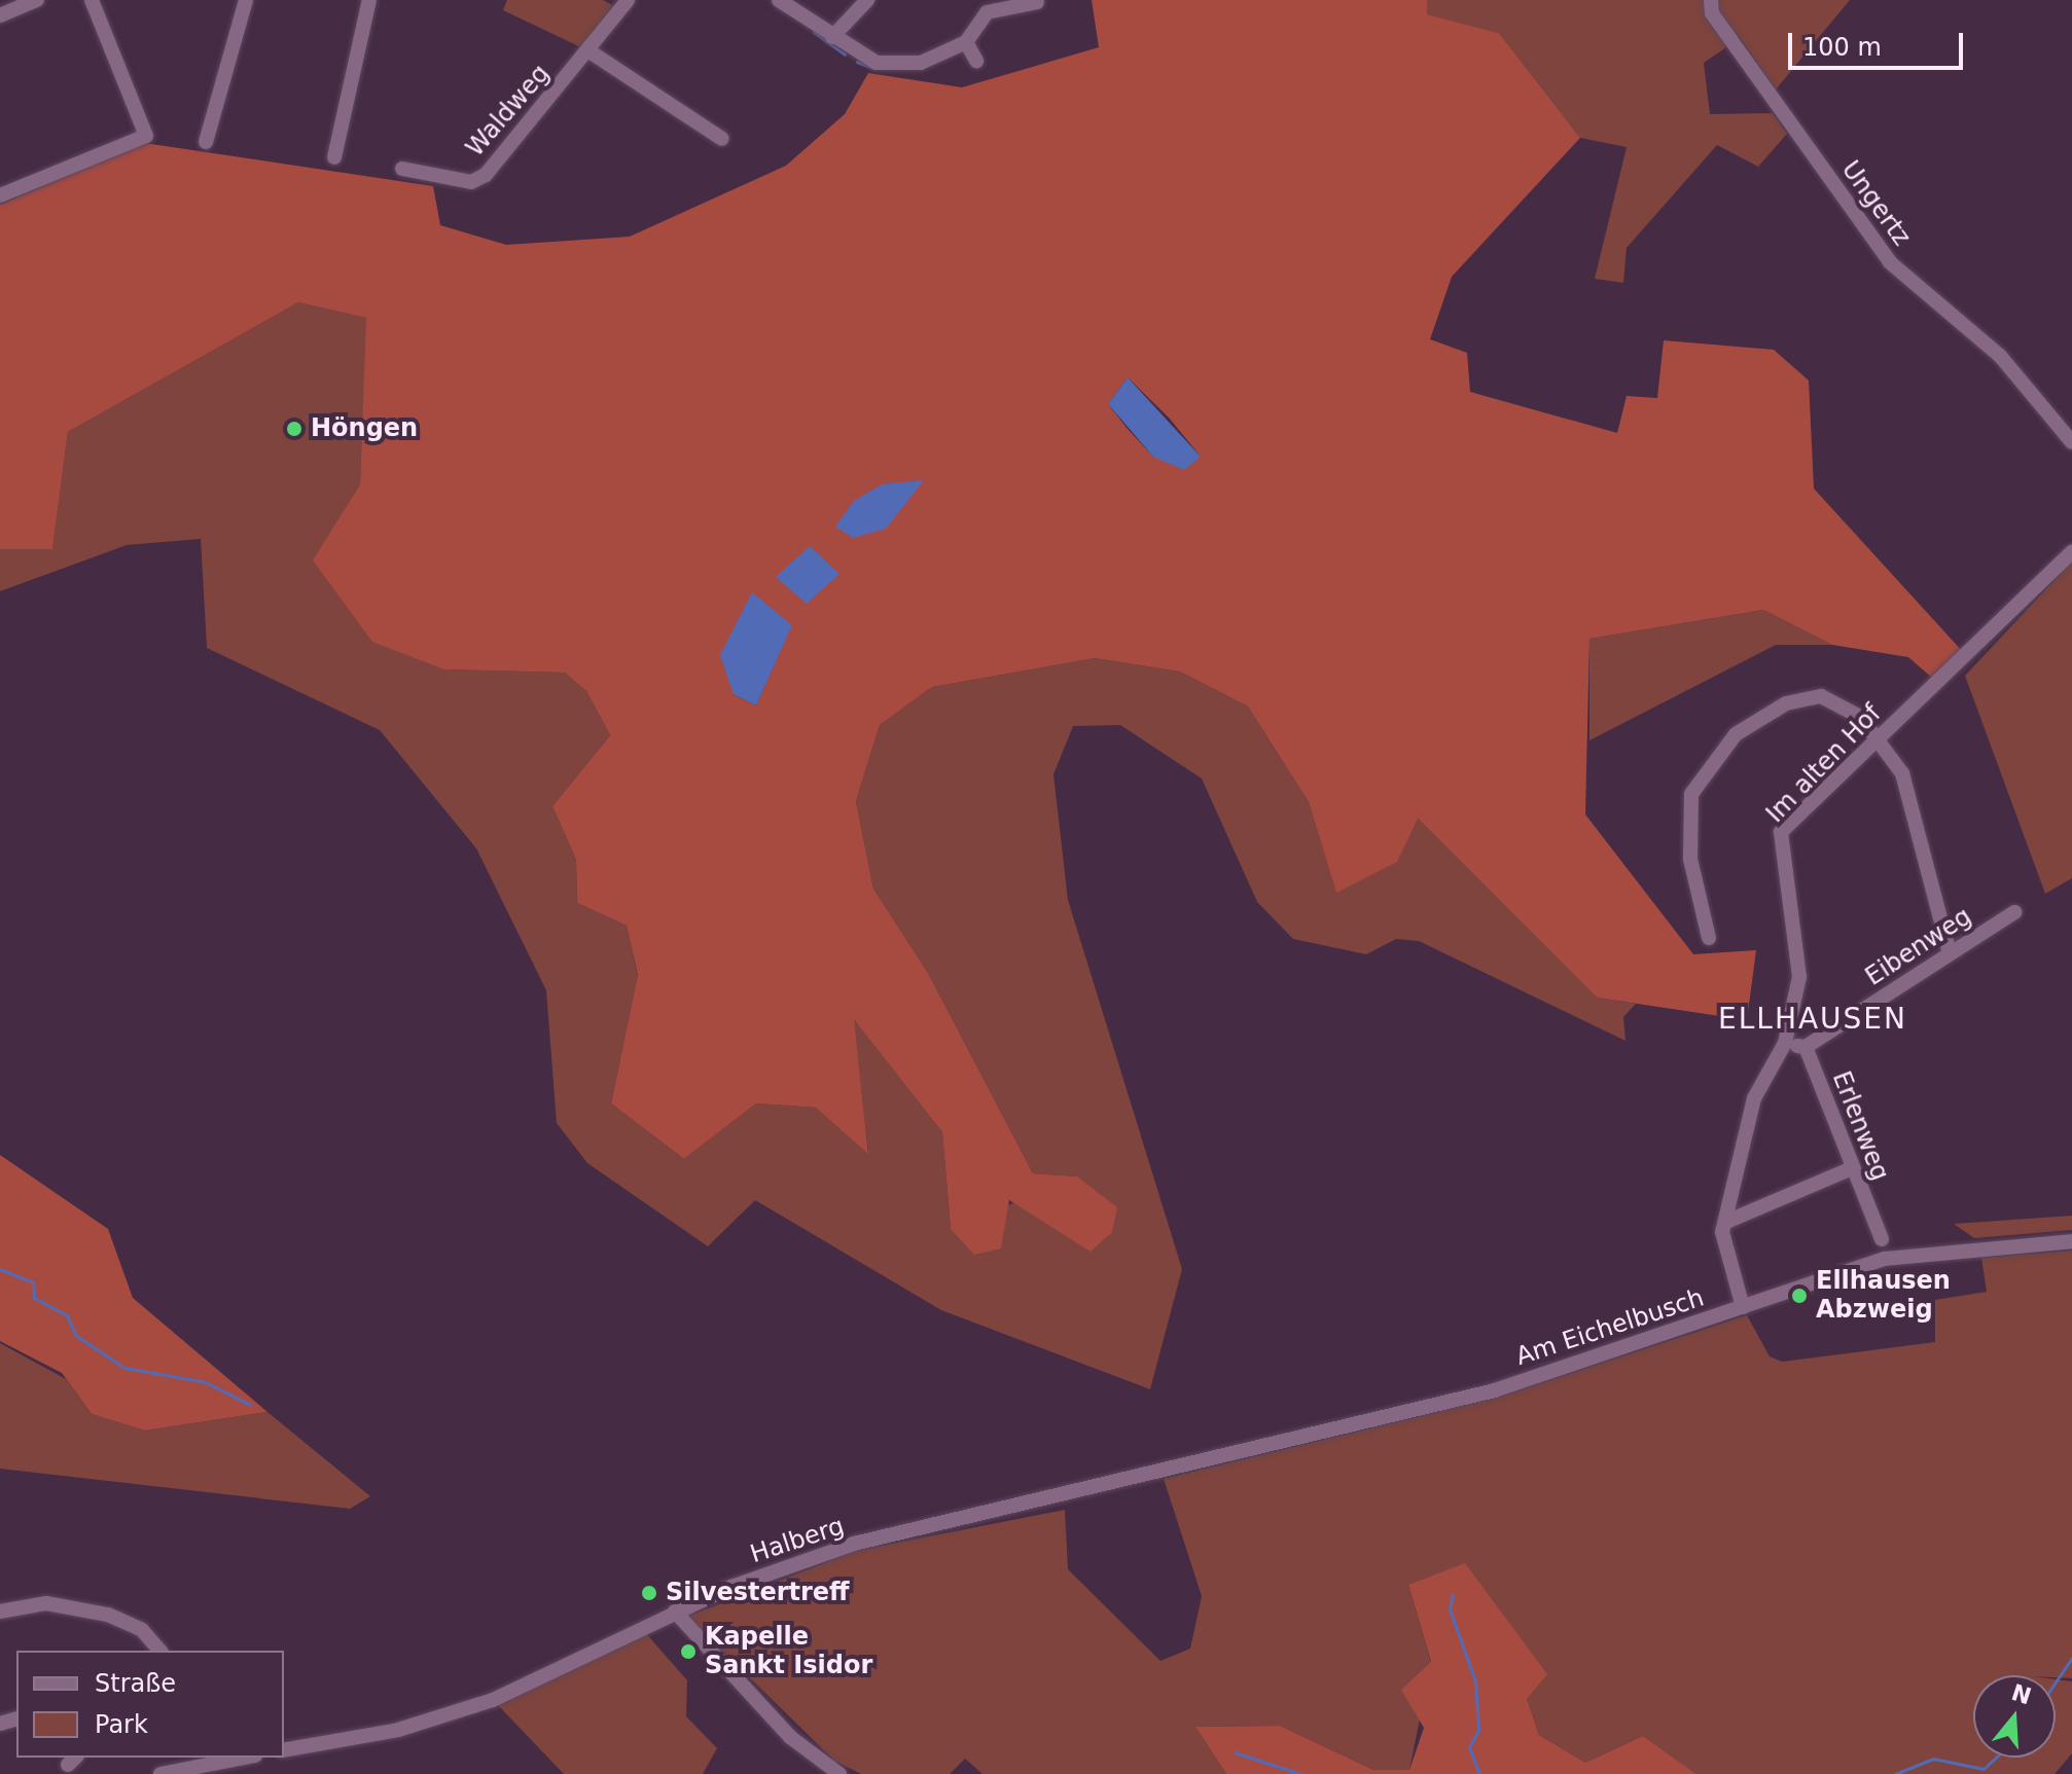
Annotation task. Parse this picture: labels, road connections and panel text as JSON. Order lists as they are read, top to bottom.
{
  "streets": {
    "street": [
      "Waldweg",
      "Ungertz",
      "Im alten Hof",
      "Eibenweg",
      "Erlenweg",
      "Am Eichelbusch",
      "Halberg"
    ]
  },
  "crossings": [
    ["Im alten Hof", "Erlenweg"],
    ["Im alten Hof", "Am Eichelbusch"],
    ["Eibenweg", "Erlenweg"],
    ["Am Eichelbusch", "Halberg"]
  ],
  "districts": ["ELLHAUSEN"],
  "places": [
    "Höngen",
    "Ellhausen Abzweig",
    "Silvestertreff",
    "Kapelle Sankt Isidor"
  ],
  "legend": ["Straße", "Park"],
  "scale_bar": "100 m",
  "north": "top"
}
